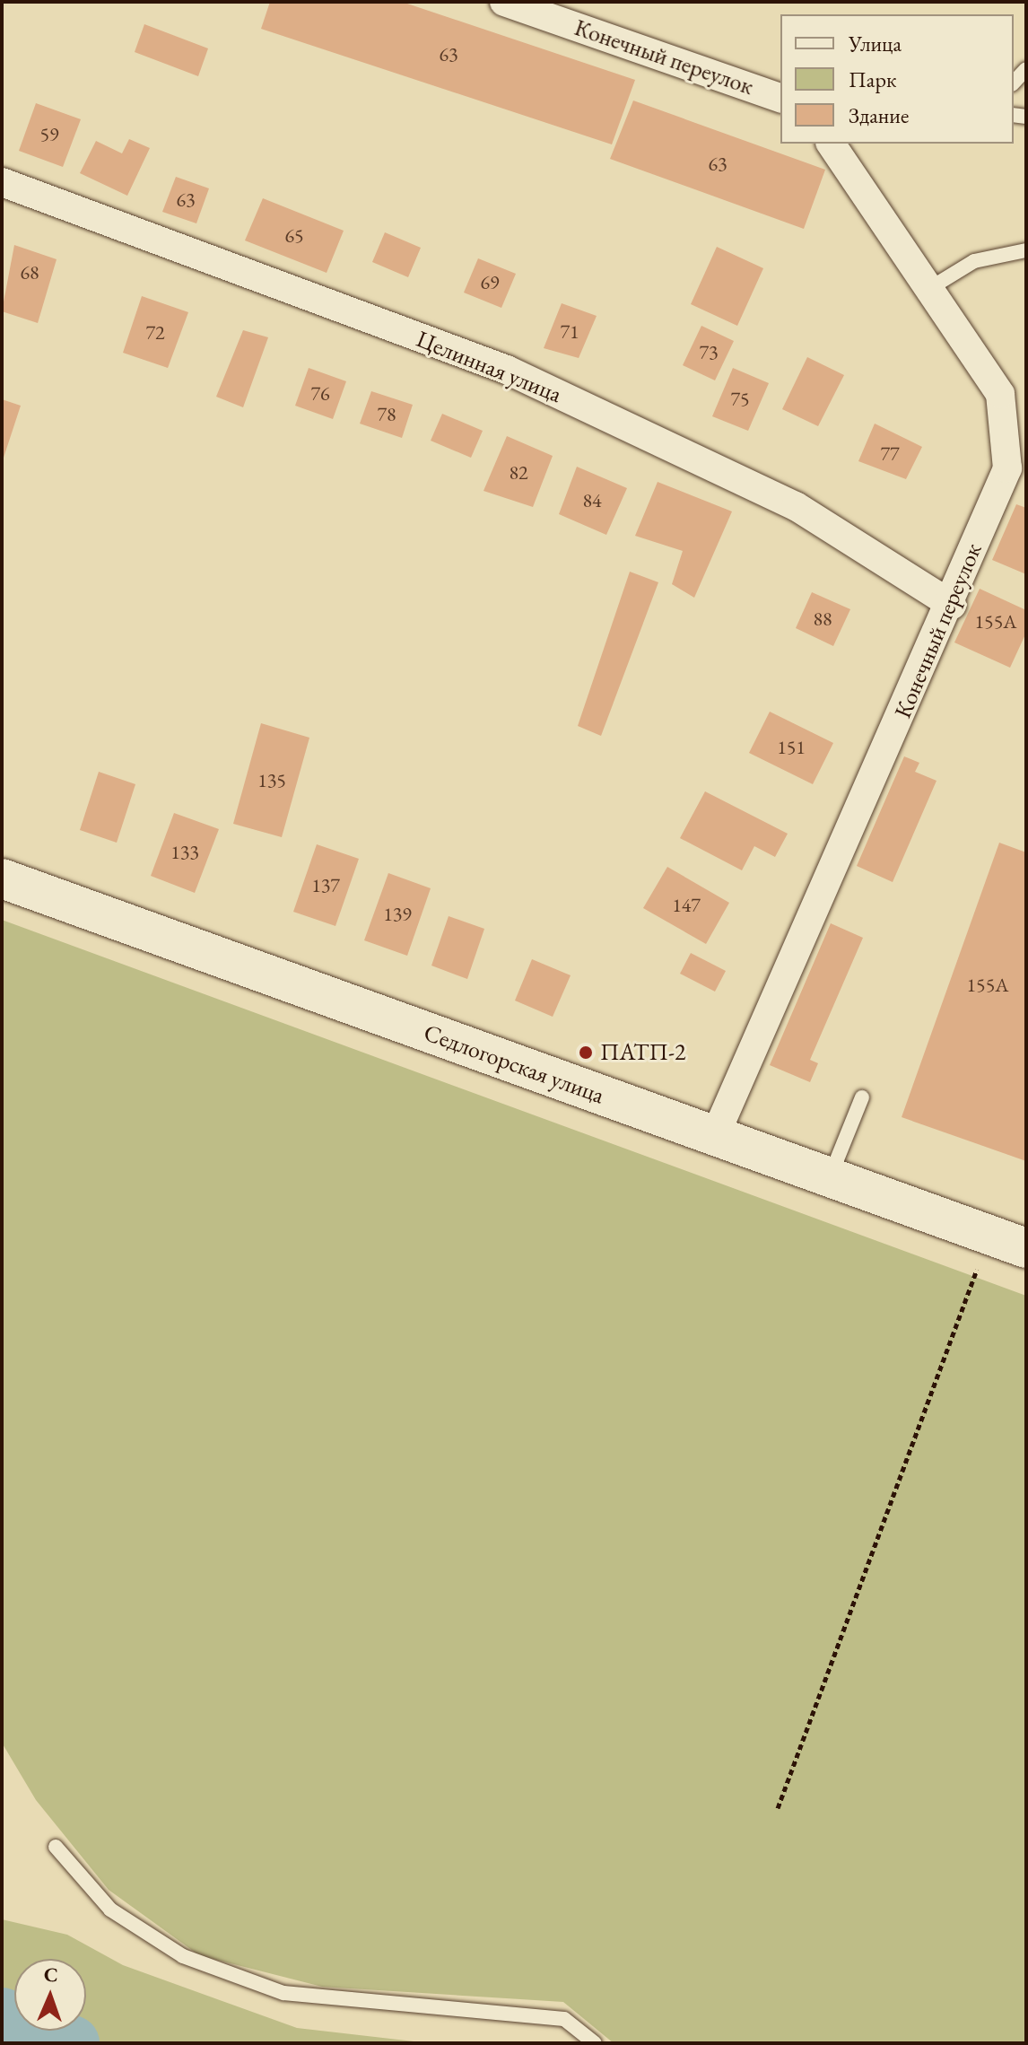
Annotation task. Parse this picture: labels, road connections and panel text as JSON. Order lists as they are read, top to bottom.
{
  "streets": {
    "street": ["Конечный переулок", "Целинная улица", "Седлогорская улица"]
  },
  "crossings": [
    ["Конечный переулок", "Целинная улица"],
    ["Конечный переулок", "Седлогорская улица"]
  ],
  "places": ["ПАТП-2"],
  "house_numbers": [
    "63",
    "59",
    "63",
    "63",
    "65",
    "68",
    "69",
    "71",
    "72",
    "73",
    "76",
    "75",
    "78",
    "77",
    "82",
    "84",
    "88",
    "155А",
    "151",
    "135",
    "133",
    "137",
    "147",
    "139",
    "155А"
  ],
  "legend": ["Улица", "Парк", "Здание"],
  "north": "top"
}
